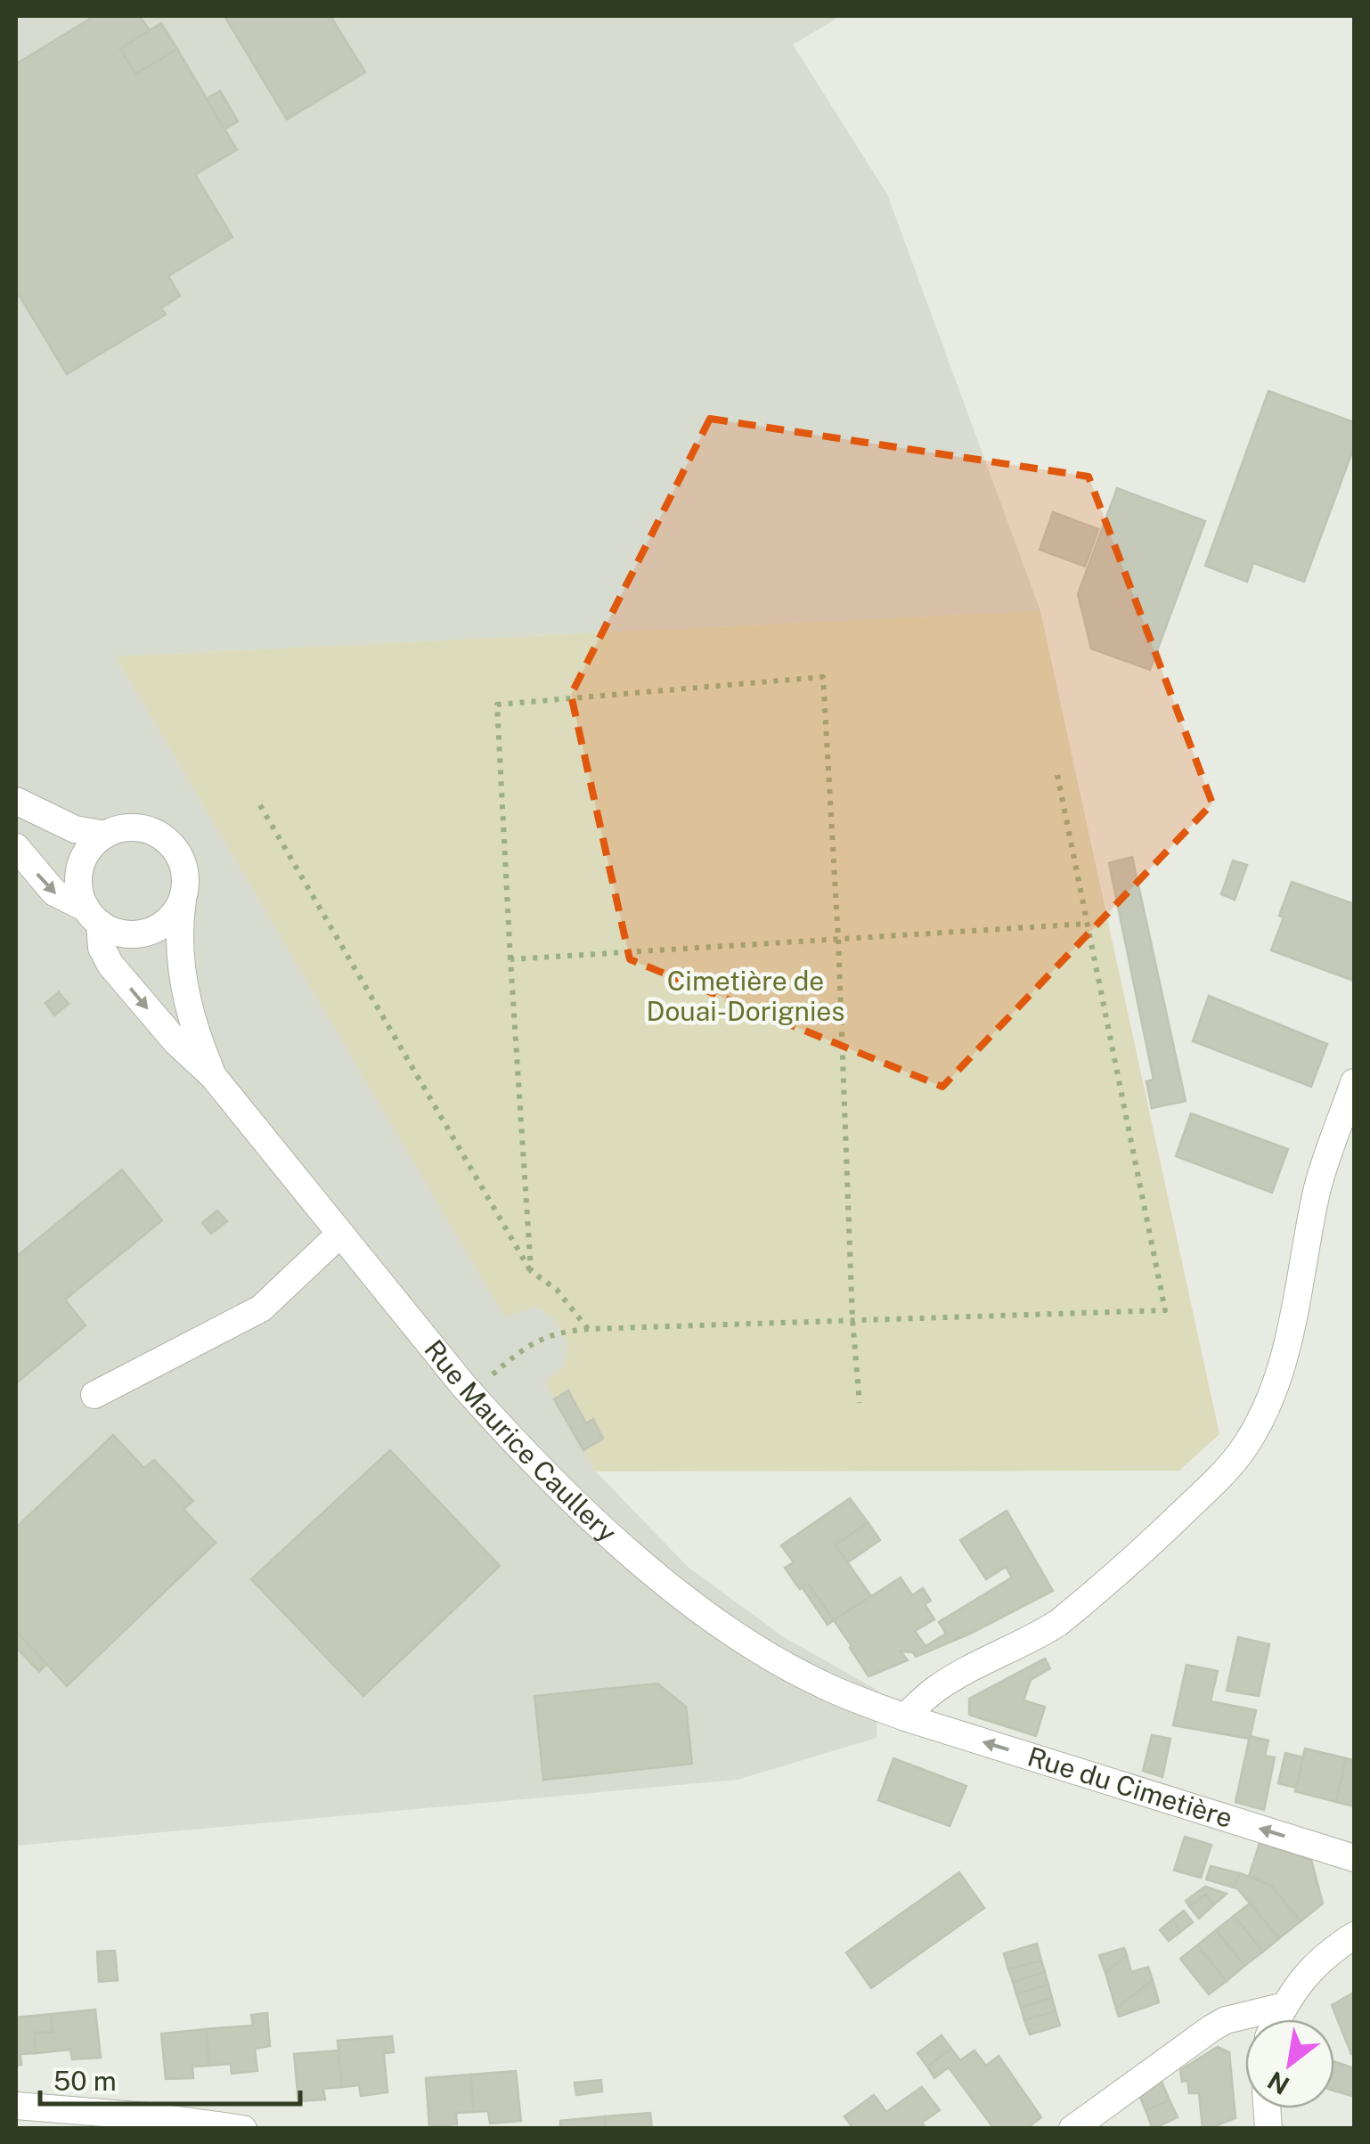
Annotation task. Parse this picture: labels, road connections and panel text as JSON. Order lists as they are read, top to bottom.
{
  "streets": {
    "street": ["Rue Maurice Caullery", "Rue du Cimetière"]
  },
  "crossings": [
    ["Rue Maurice Caullery", "Rue du Cimetière"]
  ],
  "one_way": ["Rue du Cimetière"],
  "parks": ["Cimetière de Douai-Dorignies"],
  "scale_bar": "50 m",
  "north": "bottom left"
}
